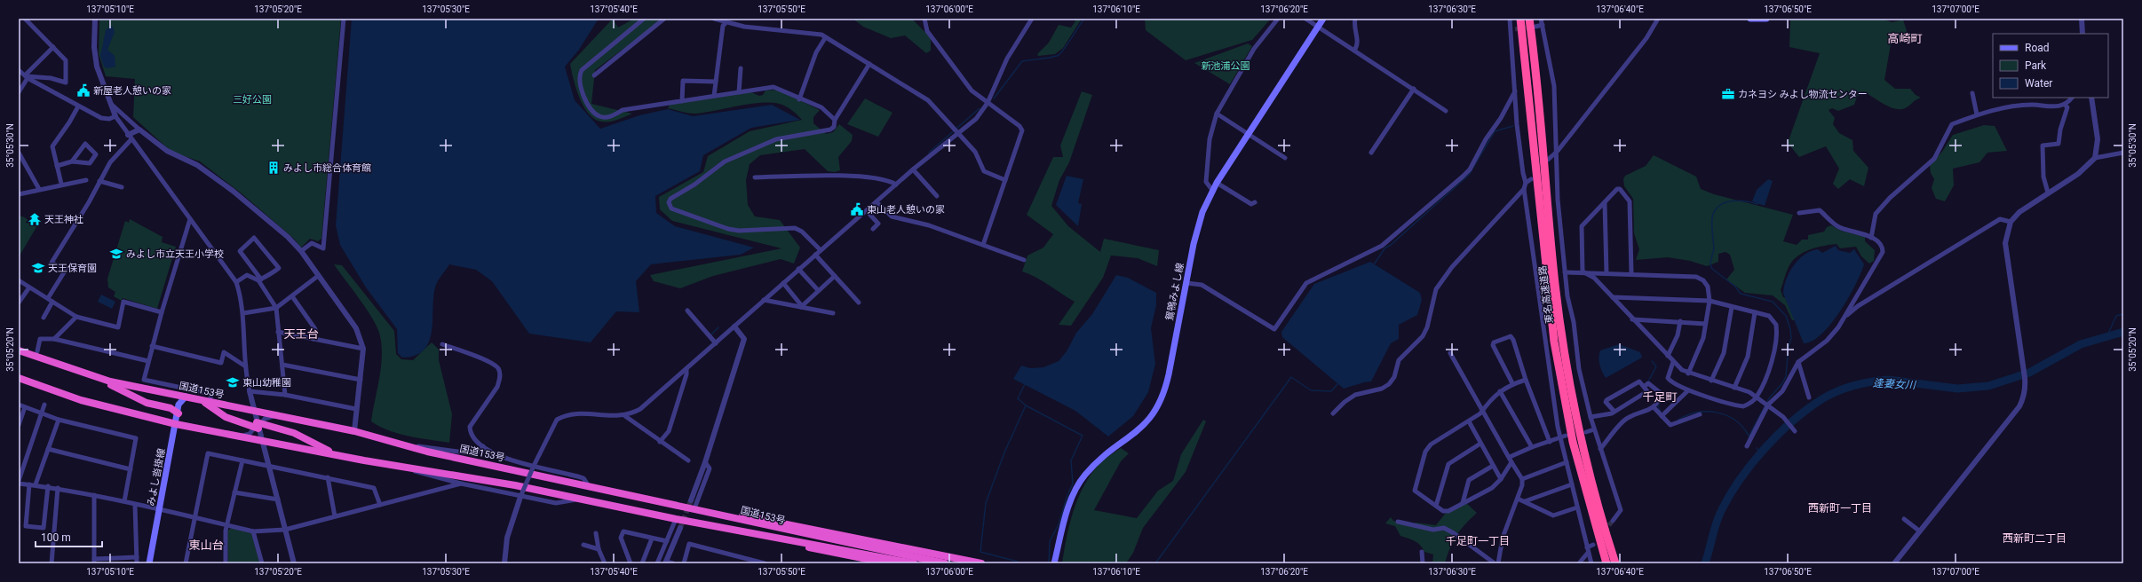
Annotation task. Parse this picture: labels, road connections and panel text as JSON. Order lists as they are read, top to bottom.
{
  "streets": {
    "highway": ["東名高速道路", "国道153号"],
    "main road": ["鴛鴨みよし線", "みよし沓掛線"]
  },
  "crossings": [
    ["国道153号", "みよし沓掛線"]
  ],
  "districts": [
    "高崎町",
    "天王台",
    "千足町",
    "西新町一丁目",
    "西新町二丁目",
    "千足町一丁目",
    "東山台"
  ],
  "water": ["逢妻女川"],
  "parks": ["新池浦公園", "三好公園"],
  "places": {
    "public building": ["新屋老人憩いの家", "東山老人憩いの家"],
    "office": ["カネヨシ みよし物流センター"],
    "building": ["みよし市総合体育館"],
    "temple": ["天王神社"],
    "school or university": ["みよし市立天王小学校", "天王保育園", "東山幼稚園"]
  },
  "legend": ["Road", "Park", "Water"],
  "scale_bar": "100 m",
  "coordinates": [
    "137°05'10\"E",
    "137°05'20\"E",
    "137°05'30\"E",
    "137°05'40\"E",
    "137°05'50\"E",
    "137°06'00\"E",
    "137°06'10\"E",
    "137°06'20\"E",
    "137°06'30\"E",
    "137°06'40\"E",
    "137°06'50\"E",
    "137°07'00\"E",
    "35°05'30\"N",
    "35°05'20\"N"
  ]
}
